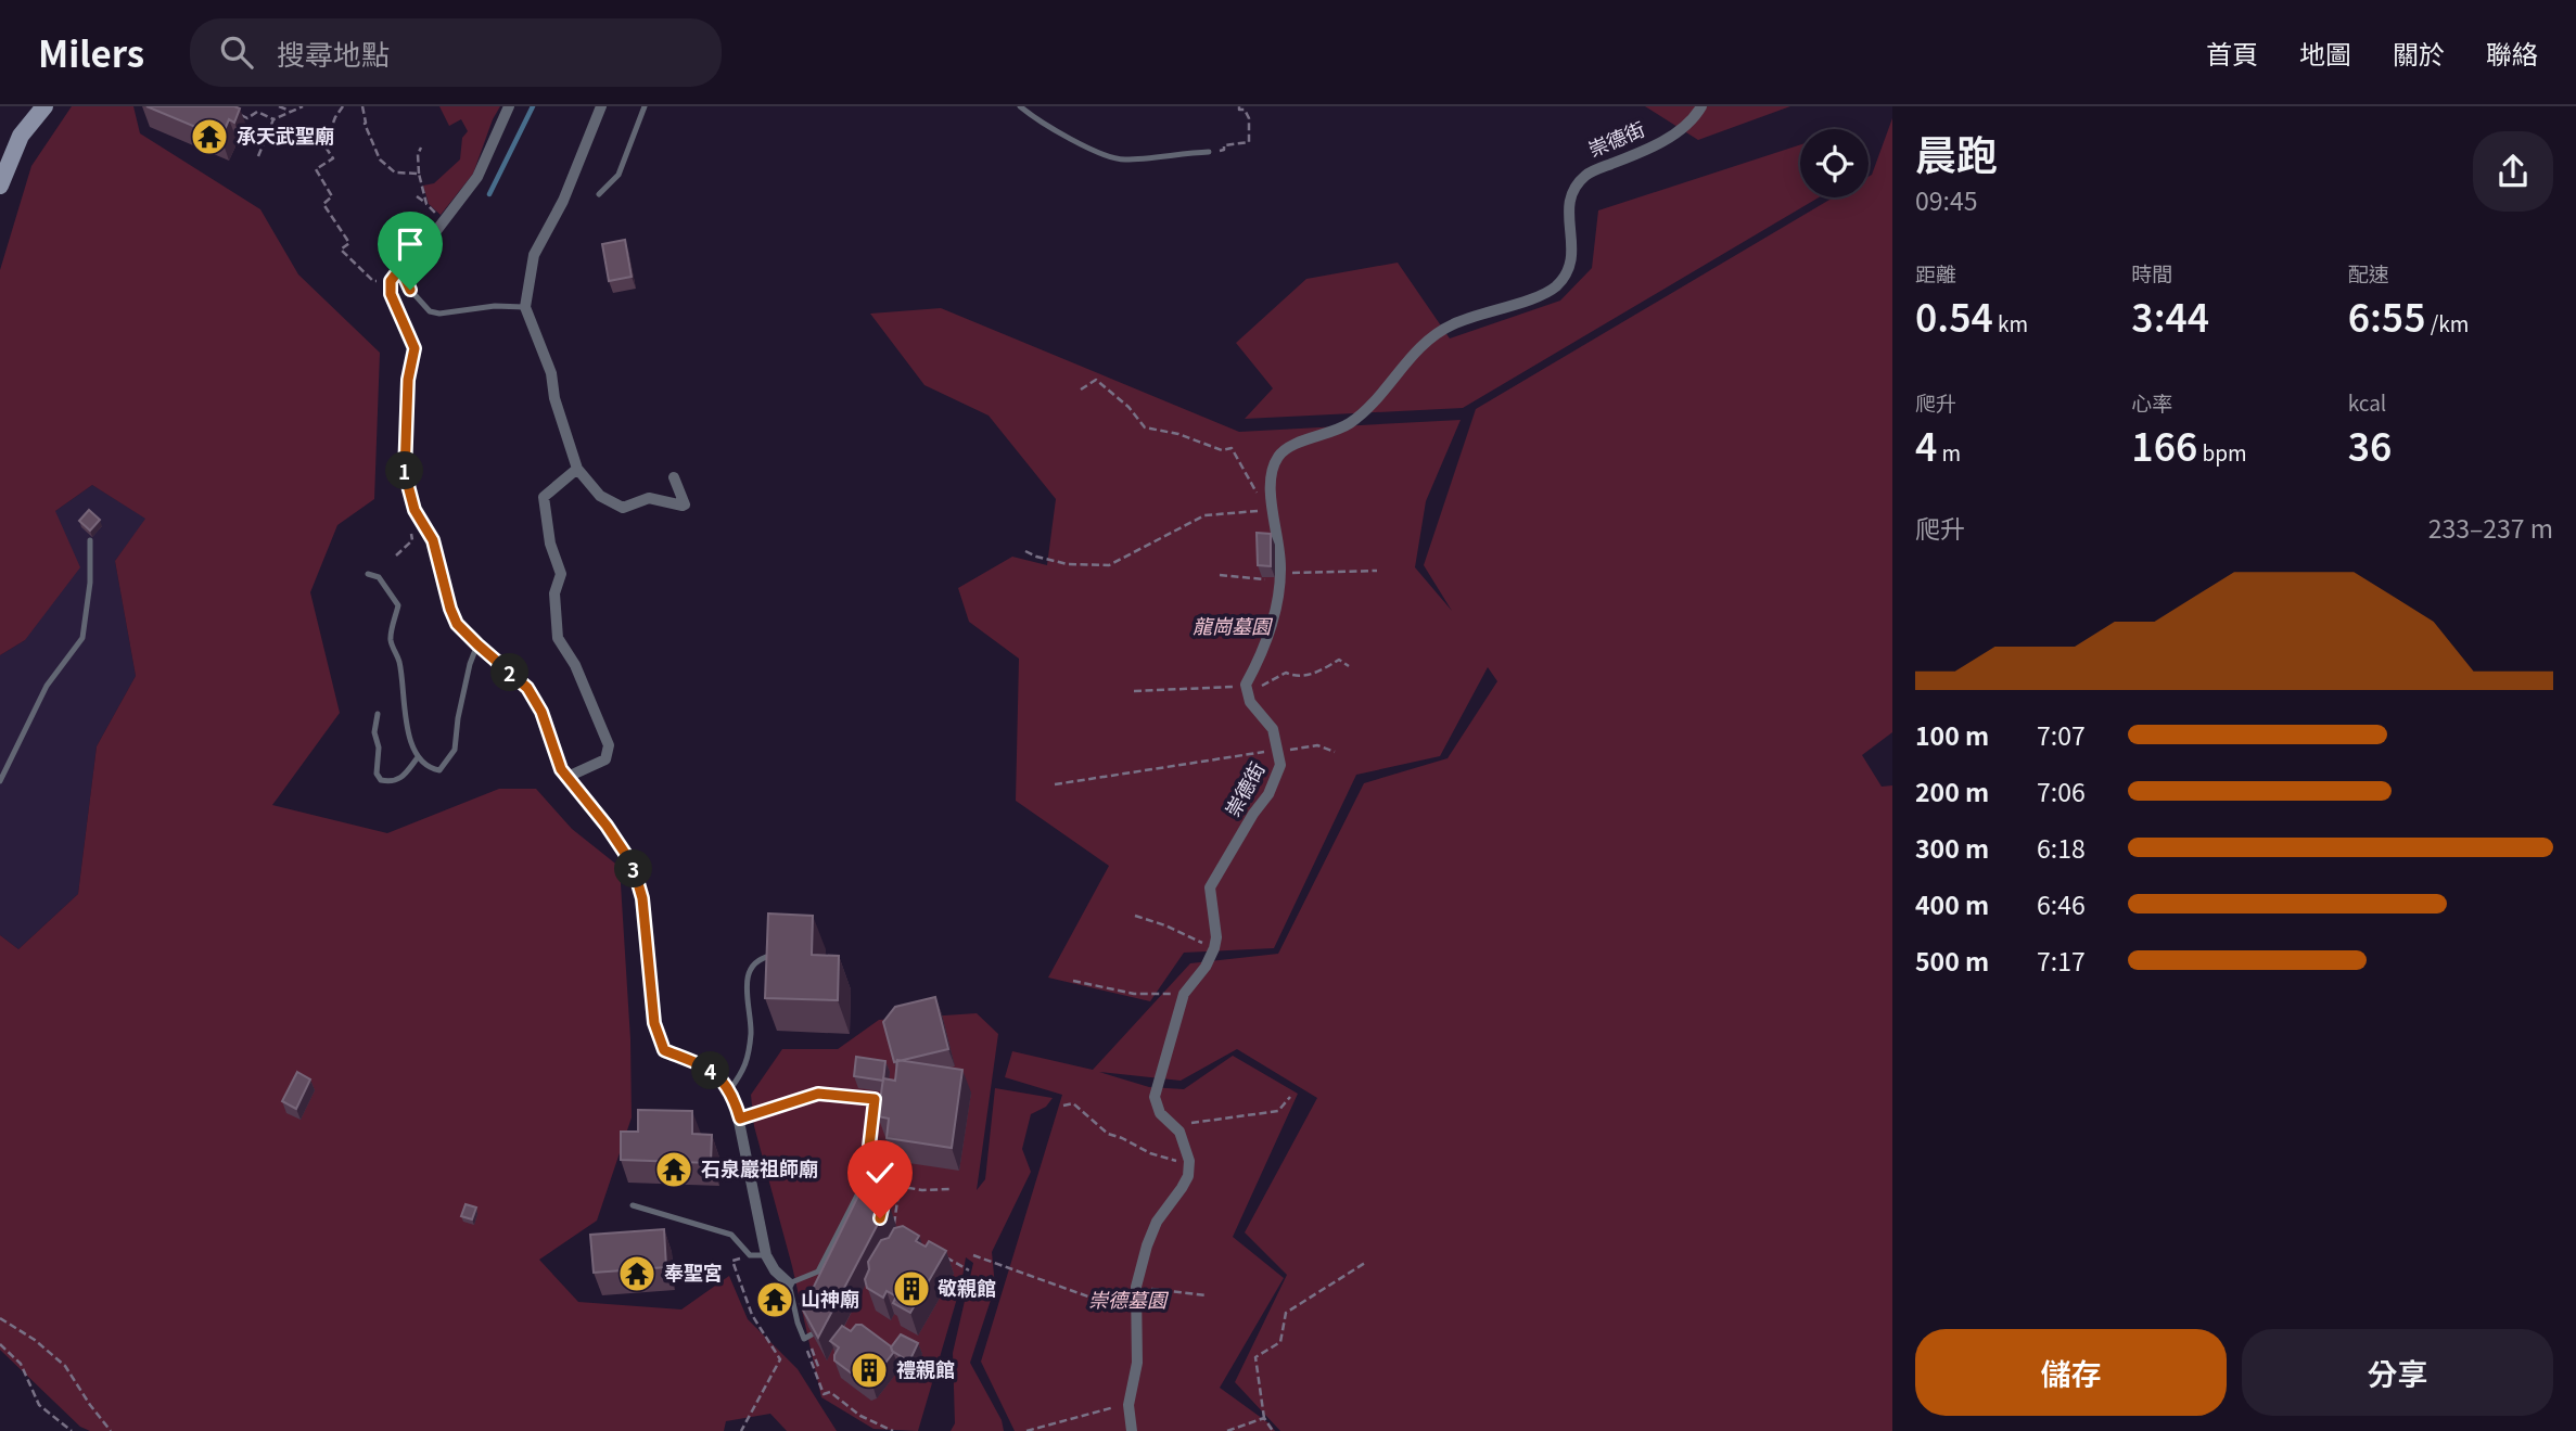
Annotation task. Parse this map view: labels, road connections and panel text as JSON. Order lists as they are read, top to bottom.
{
  "streets": {
    "street": ["崇德街"]
  },
  "parks": ["龍崗墓園", "崇德墓園"],
  "places": {
    "temple": [
      "承天武聖廟",
      "石泉巖祖師廟",
      "奉聖宮",
      "山神廟"
    ],
    "building": ["敬親館", "禮親館"]
  },
  "page": {
    "header": "Milers",
    "search": "搜尋地點",
    "nav": [
      "首頁",
      "地圖",
      "關於",
      "聯絡"
    ],
    "heading": ["晨跑", "09:45"],
    "stats": [
      ["距離", "0.54 km"],
      ["時間", "3:44"],
      ["配速", "6:55 /km"],
      ["爬升", "4 m"],
      ["心率", "166 bpm"],
      ["kcal", "36"]
    ],
    "pins": [
      "1",
      "2",
      "3",
      "4"
    ],
    "chart": ["爬升", "233–237 m"],
    "list": [
      {
        "name": "100 m",
        "note": "7:07"
      },
      {
        "name": "200 m",
        "note": "7:06"
      },
      {
        "name": "300 m",
        "note": "6:18"
      },
      {
        "name": "400 m",
        "note": "6:46"
      },
      {
        "name": "500 m",
        "note": "7:17"
      }
    ],
    "buttons": ["儲存", "分享"]
  }
}
